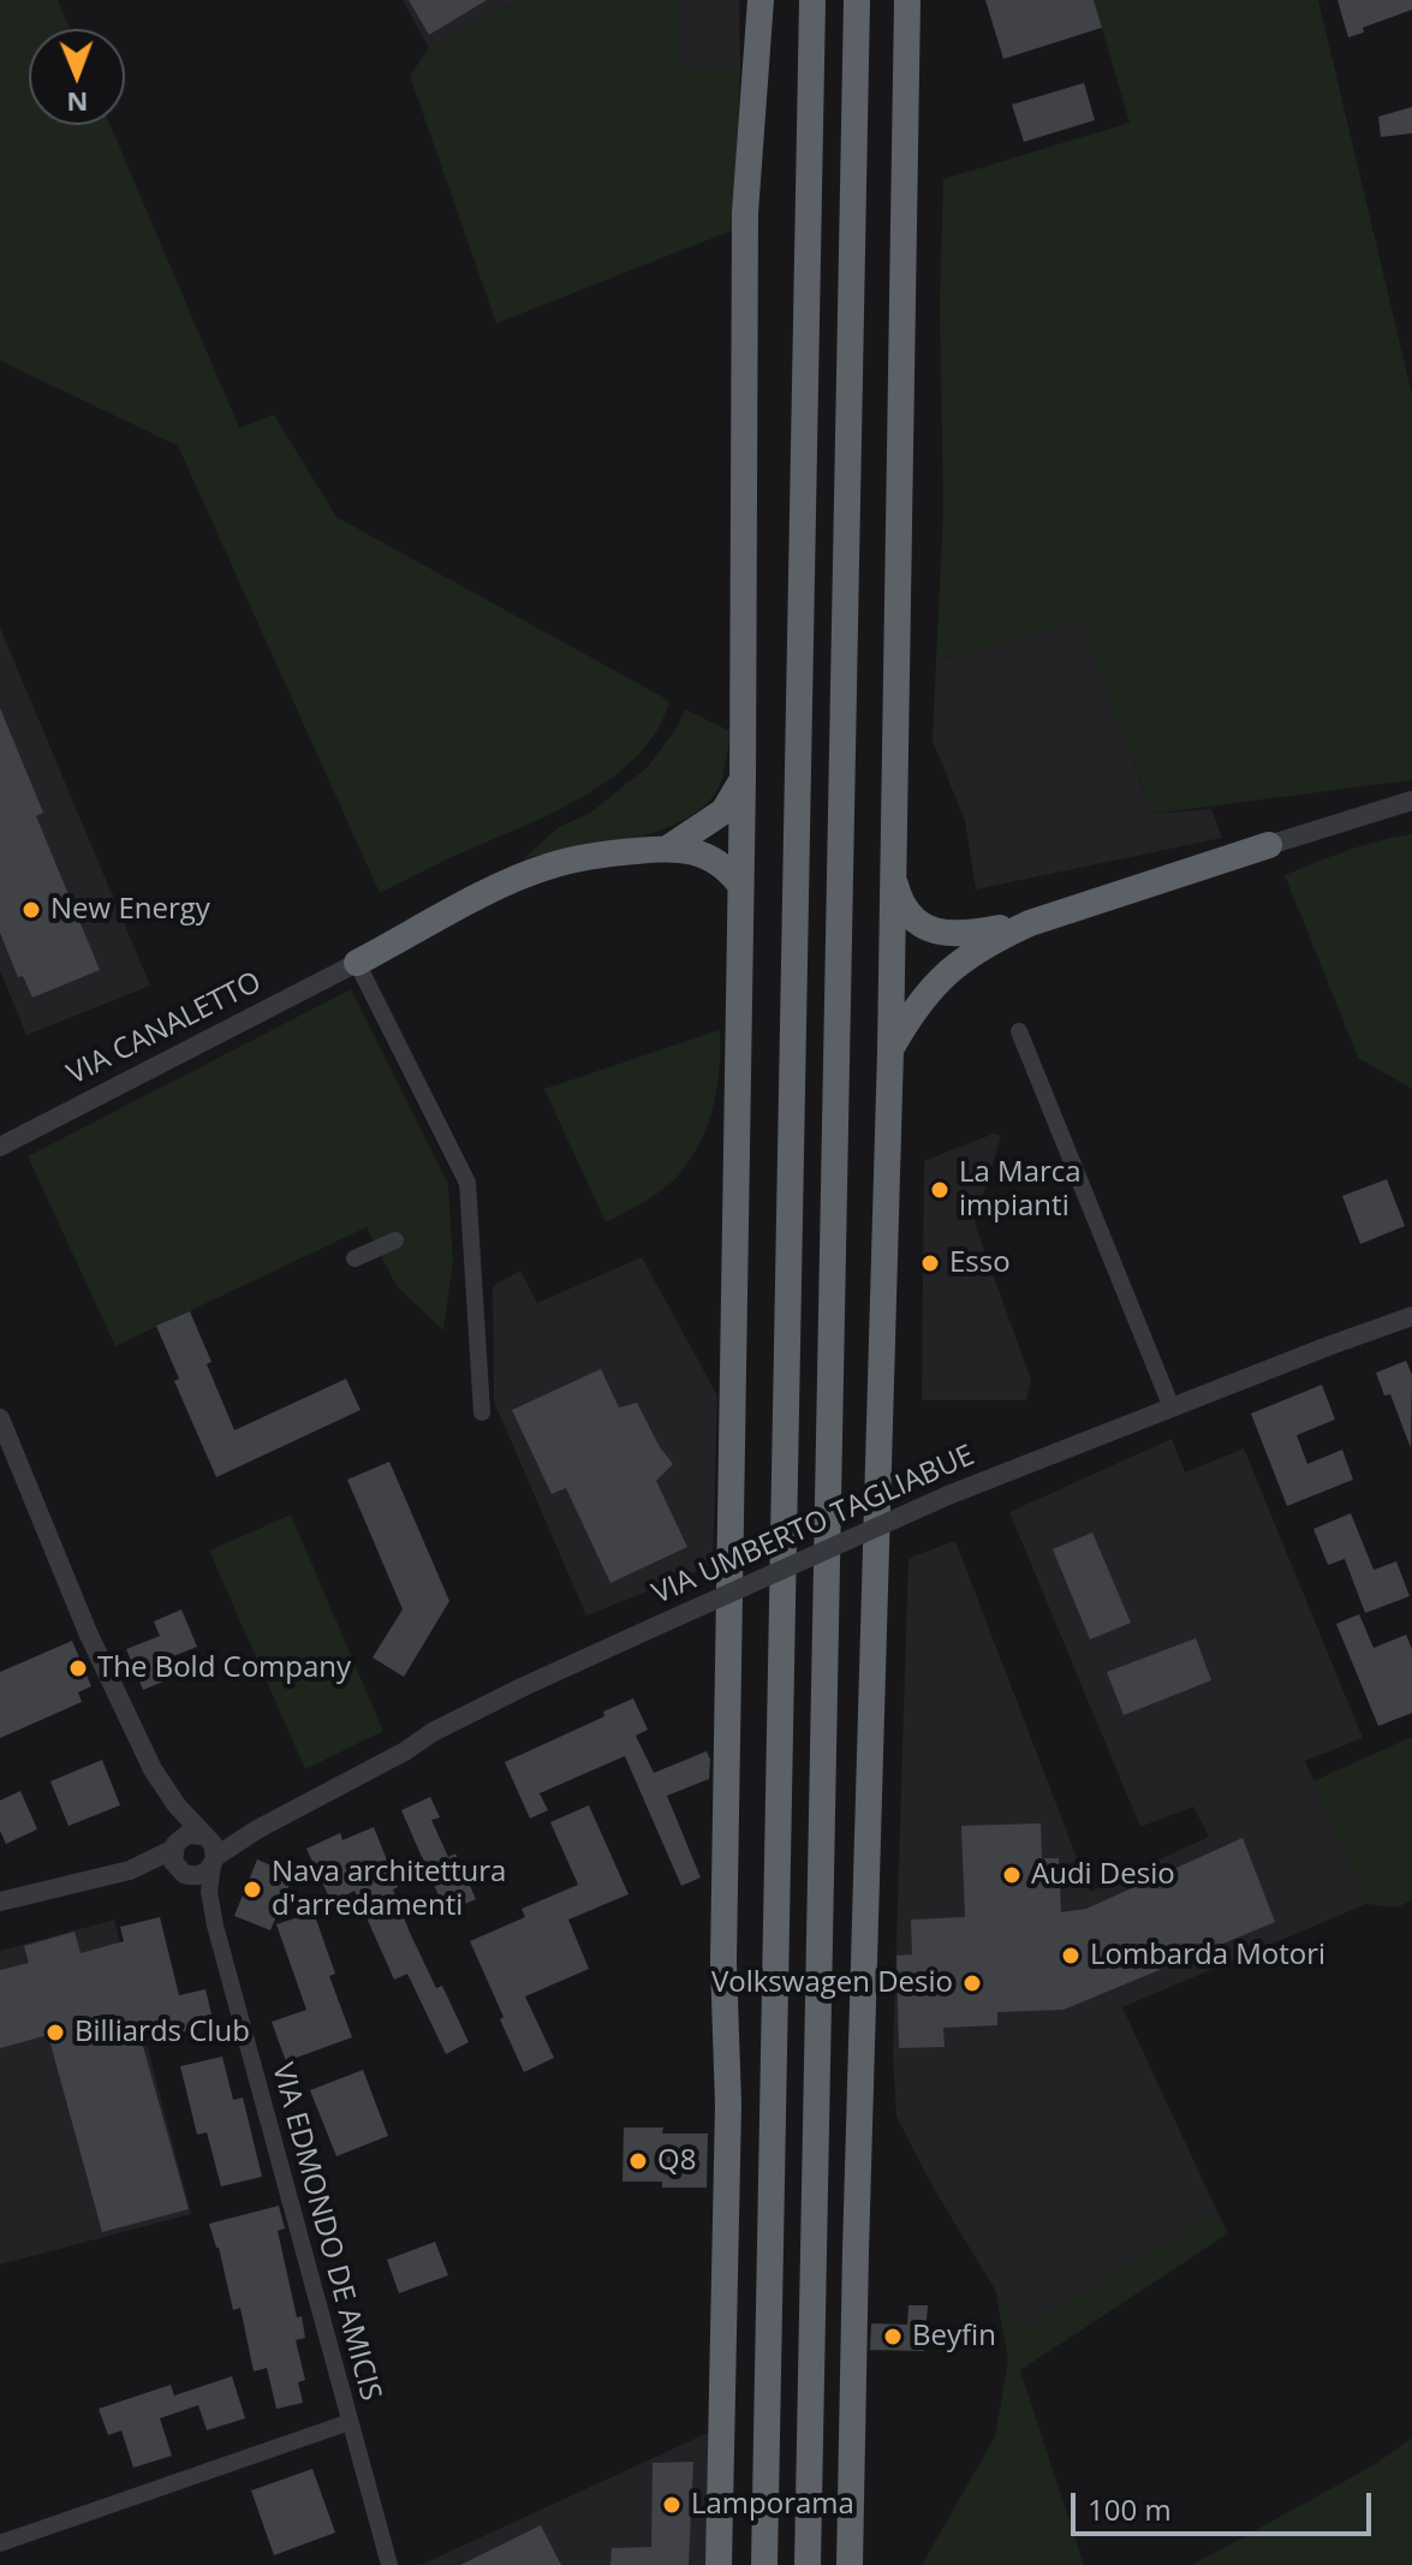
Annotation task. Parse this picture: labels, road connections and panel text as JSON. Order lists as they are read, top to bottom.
{
  "streets": {
    "street": ["VIA CANALETTO", "VIA UMBERTO TAGLIABUE", "VIA EDMONDO DE AMICIS"]
  },
  "crossings": [
    ["VIA UMBERTO TAGLIABUE", "VIA EDMONDO DE AMICIS"]
  ],
  "places": [
    "New Energy",
    "La Marca impianti",
    "Esso",
    "The Bold Company",
    "Audi Desio",
    "Nava architettura d'arredamenti",
    "Lombarda Motori",
    "Volkswagen Desio",
    "Billiards Club",
    "Q8",
    "Beyfin",
    "Lamporama"
  ],
  "scale_bar": "100 m",
  "north": "bottom"
}
